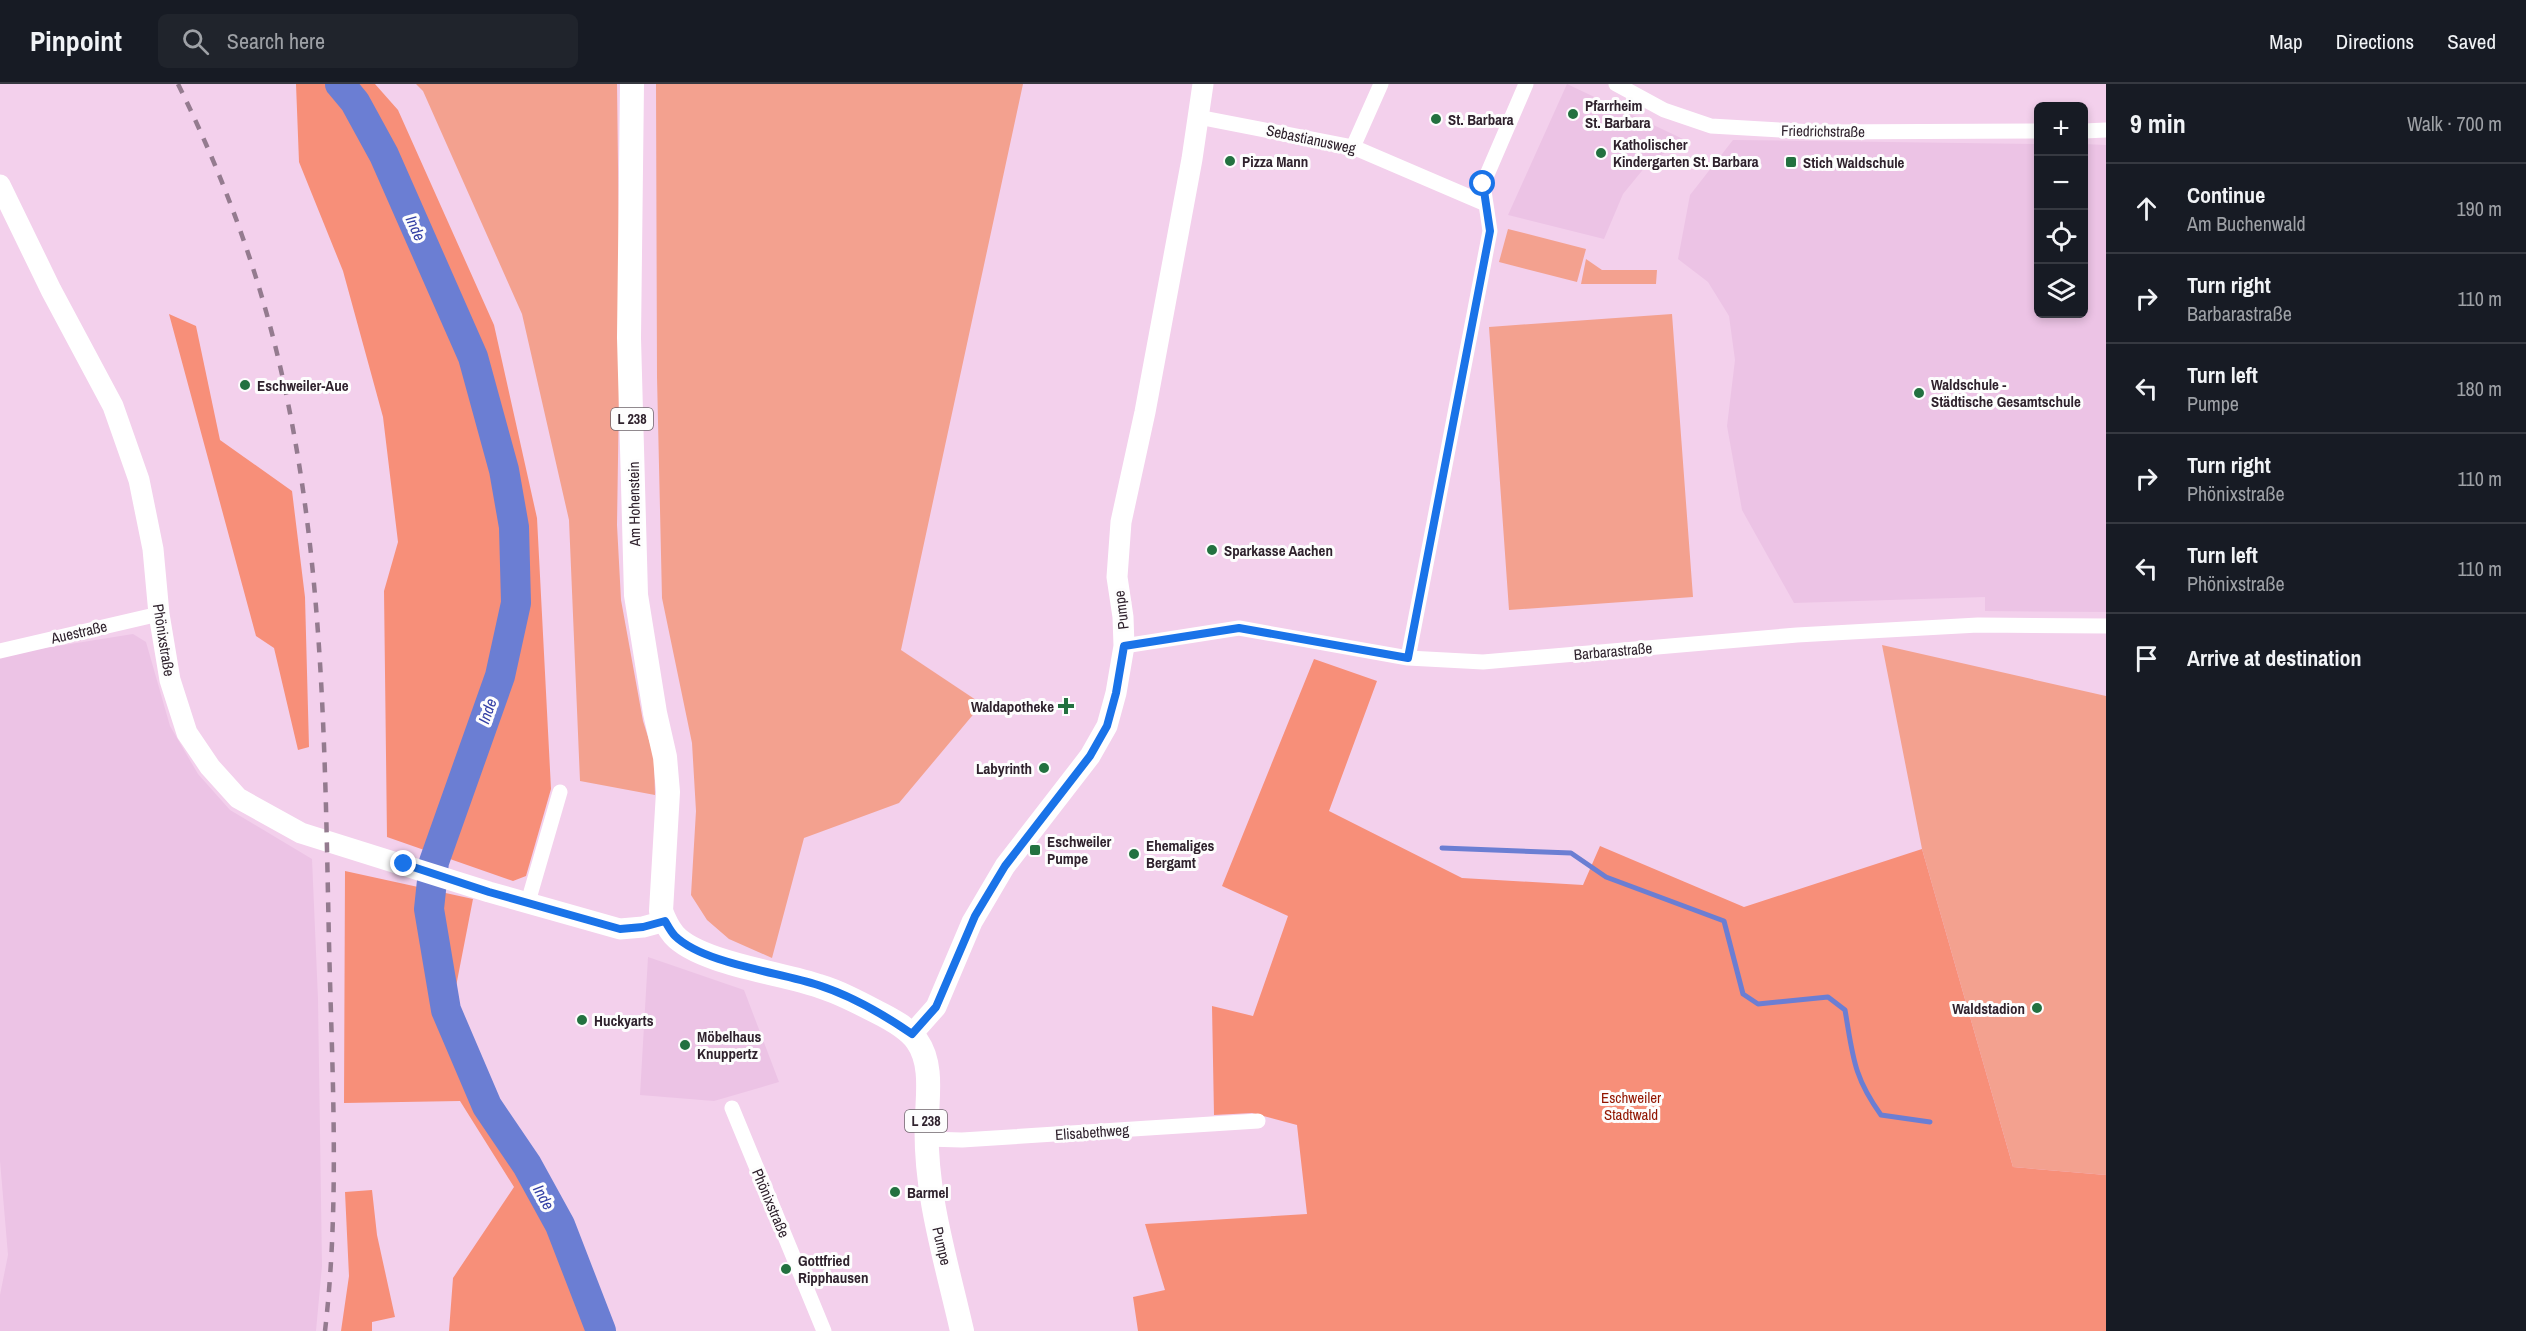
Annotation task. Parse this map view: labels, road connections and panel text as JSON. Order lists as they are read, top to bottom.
{
  "streets": {
    "main road": [
      "L 238",
      "Am Hohenstein",
      "Pumpe",
      "Phönixstraße"
    ],
    "street": [
      "Friedrichstraße",
      "Sebastianusweg",
      "Auestraße",
      "Barbarastraße",
      "Elisabethweg"
    ]
  },
  "crossings": [
    ["Sebastianusweg", "Pumpe"],
    ["L 238", "Am Hohenstein"],
    ["L 238", "Pumpe"],
    ["L 238", "Phönixstraße"],
    ["Am Hohenstein", "Phönixstraße"],
    ["Pumpe", "Barbarastraße"],
    ["Pumpe", "Elisabethweg"],
    ["Auestraße", "Phönixstraße"]
  ],
  "water": ["Inde"],
  "parks": ["Eschweiler Stadtwald"],
  "places": {
    "other": [
      "Pfarrheim St. Barbara",
      "St. Barbara",
      "Katholischer Kindergarten St. Barbara",
      "Pizza Mann",
      "Eschweiler-Aue",
      "Waldschule - Städtische Gesamtschule",
      "Sparkasse Aachen",
      "Labyrinth",
      "Ehemaliges Bergamt",
      "Waldstadion",
      "Huckyarts",
      "Möbelhaus Knuppertz",
      "Barmel",
      "Gottfried Ripphausen"
    ],
    "transit": ["Stich Waldschule", "Eschweiler Pumpe"],
    "health": ["Waldapotheke"]
  },
  "page": {
    "header": "Pinpoint",
    "search": "Search here",
    "nav": ["Map", "Directions", "Saved"],
    "heading": ["9 min", "Walk · 700 m"],
    "map_buttons": ["+", "−"],
    "list": [
      ["Continue", "Am Buchenwald", "190 m"],
      ["Turn right", "Barbarastraße", "110 m"],
      ["Turn left", "Pumpe", "180 m"],
      ["Turn right", "Phönixstraße", "110 m"],
      ["Turn left", "Phönixstraße", "110 m"],
      "Arrive at destination"
    ]
  }
}
